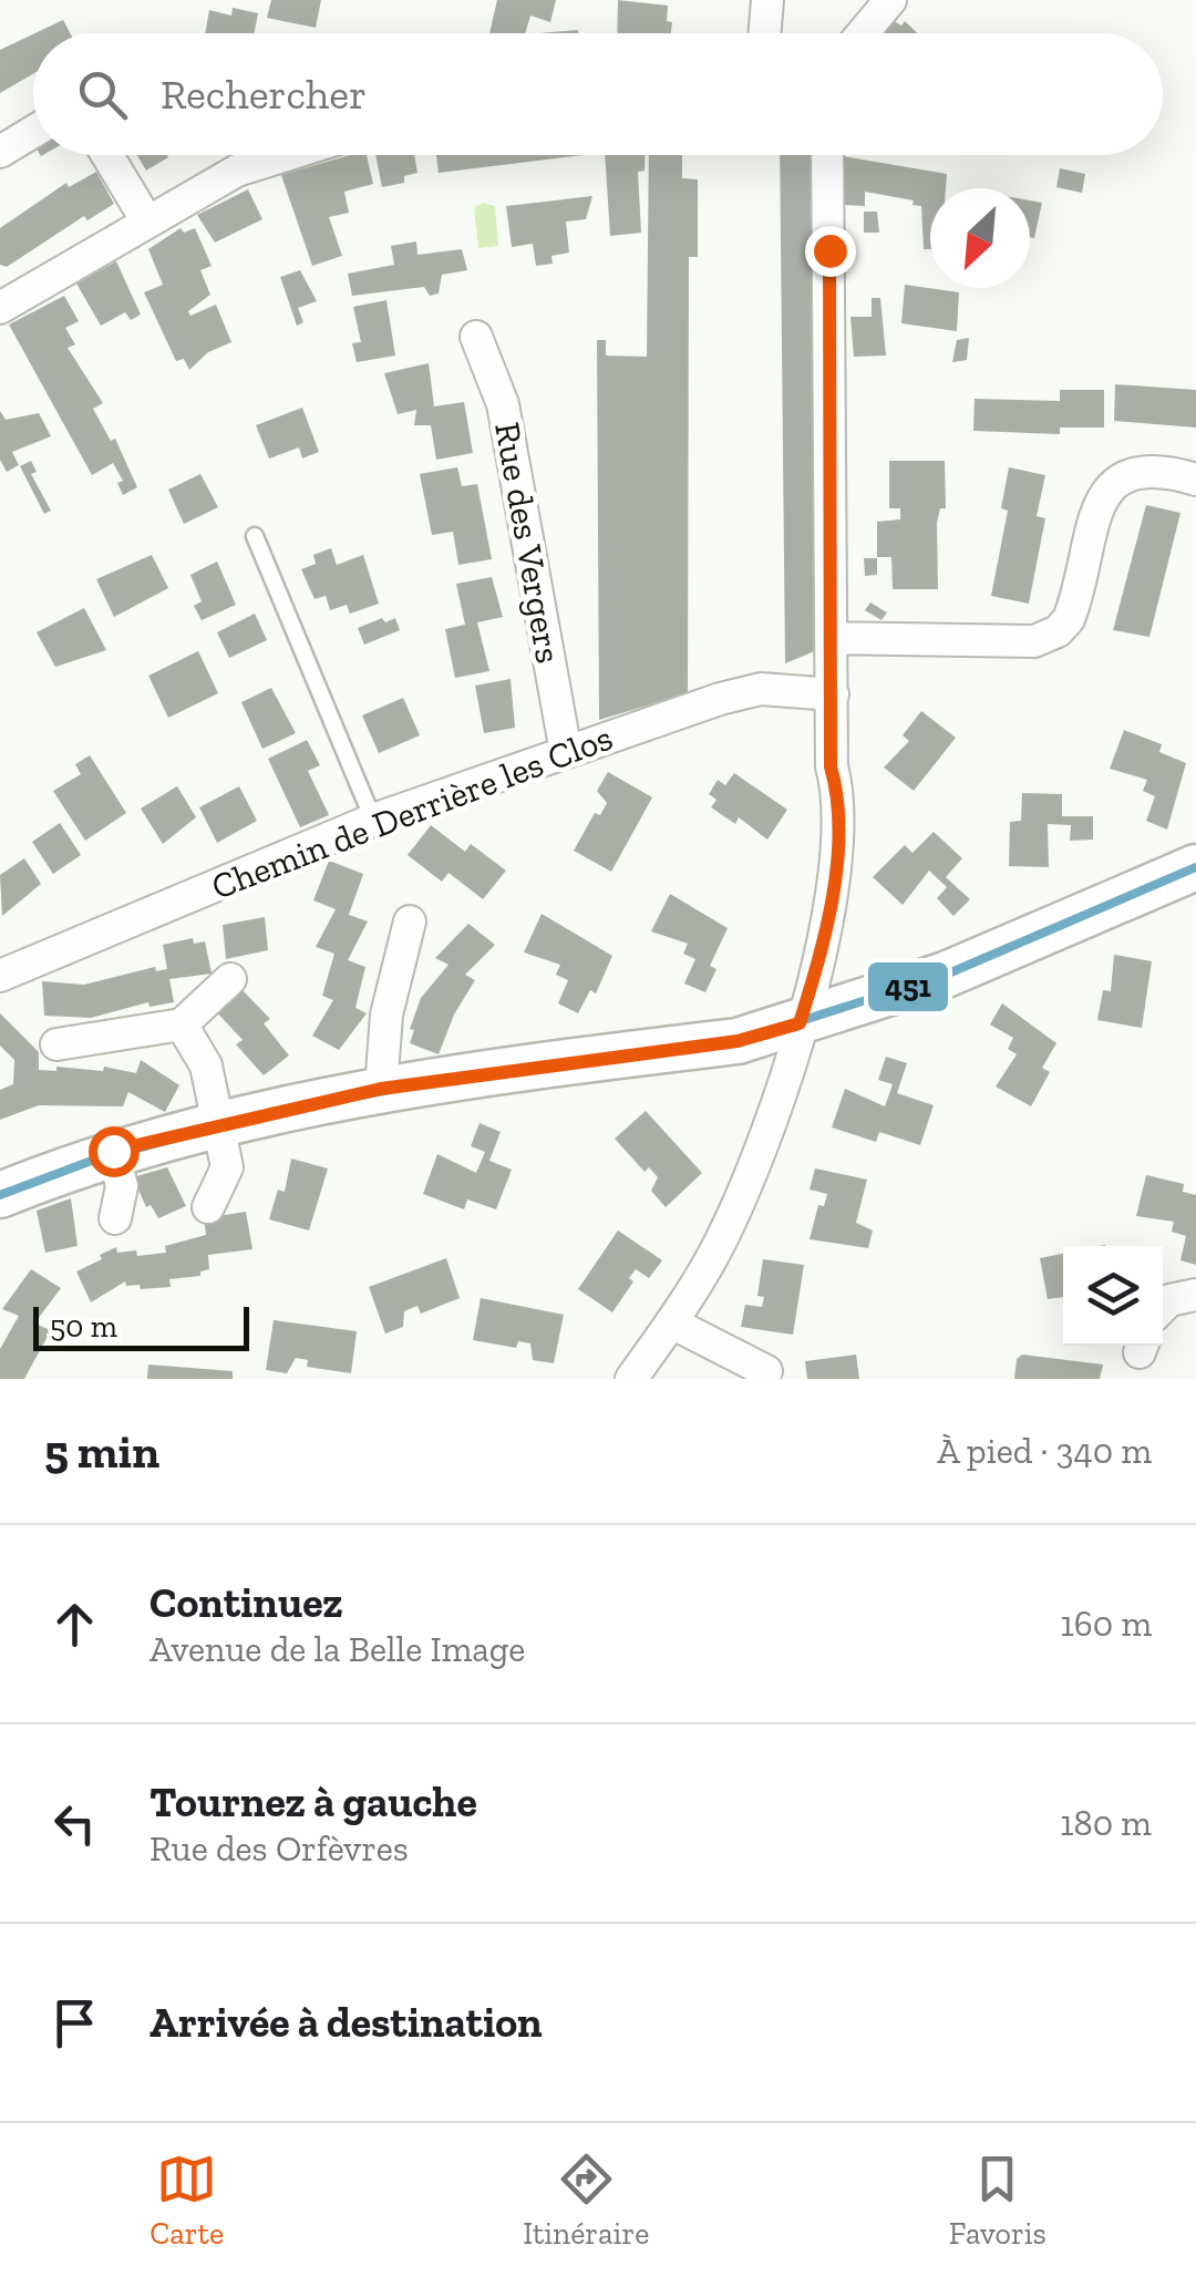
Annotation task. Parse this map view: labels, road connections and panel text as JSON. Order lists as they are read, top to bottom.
{
  "streets": {
    "street": ["Rue des Vergers", "Chemin de Derrière les Clos"]
  },
  "crossings": [
    ["Rue des Vergers", "Chemin de Derrière les Clos"]
  ],
  "lines": ["transit line 451"],
  "scale_bar": "50 m",
  "north": "bottom left",
  "page": {
    "search": "Rechercher",
    "scale": "50 m",
    "heading": ["5 min", "À pied · 340 m"],
    "list": [
      ["Continuez", "Avenue de la Belle Image", "160 m"],
      ["Tournez à gauche", "Rue des Orfèvres", "180 m"],
      "Arrivée à destination"
    ],
    "nav": ["Carte", "Itinéraire", "Favoris"]
  }
}
